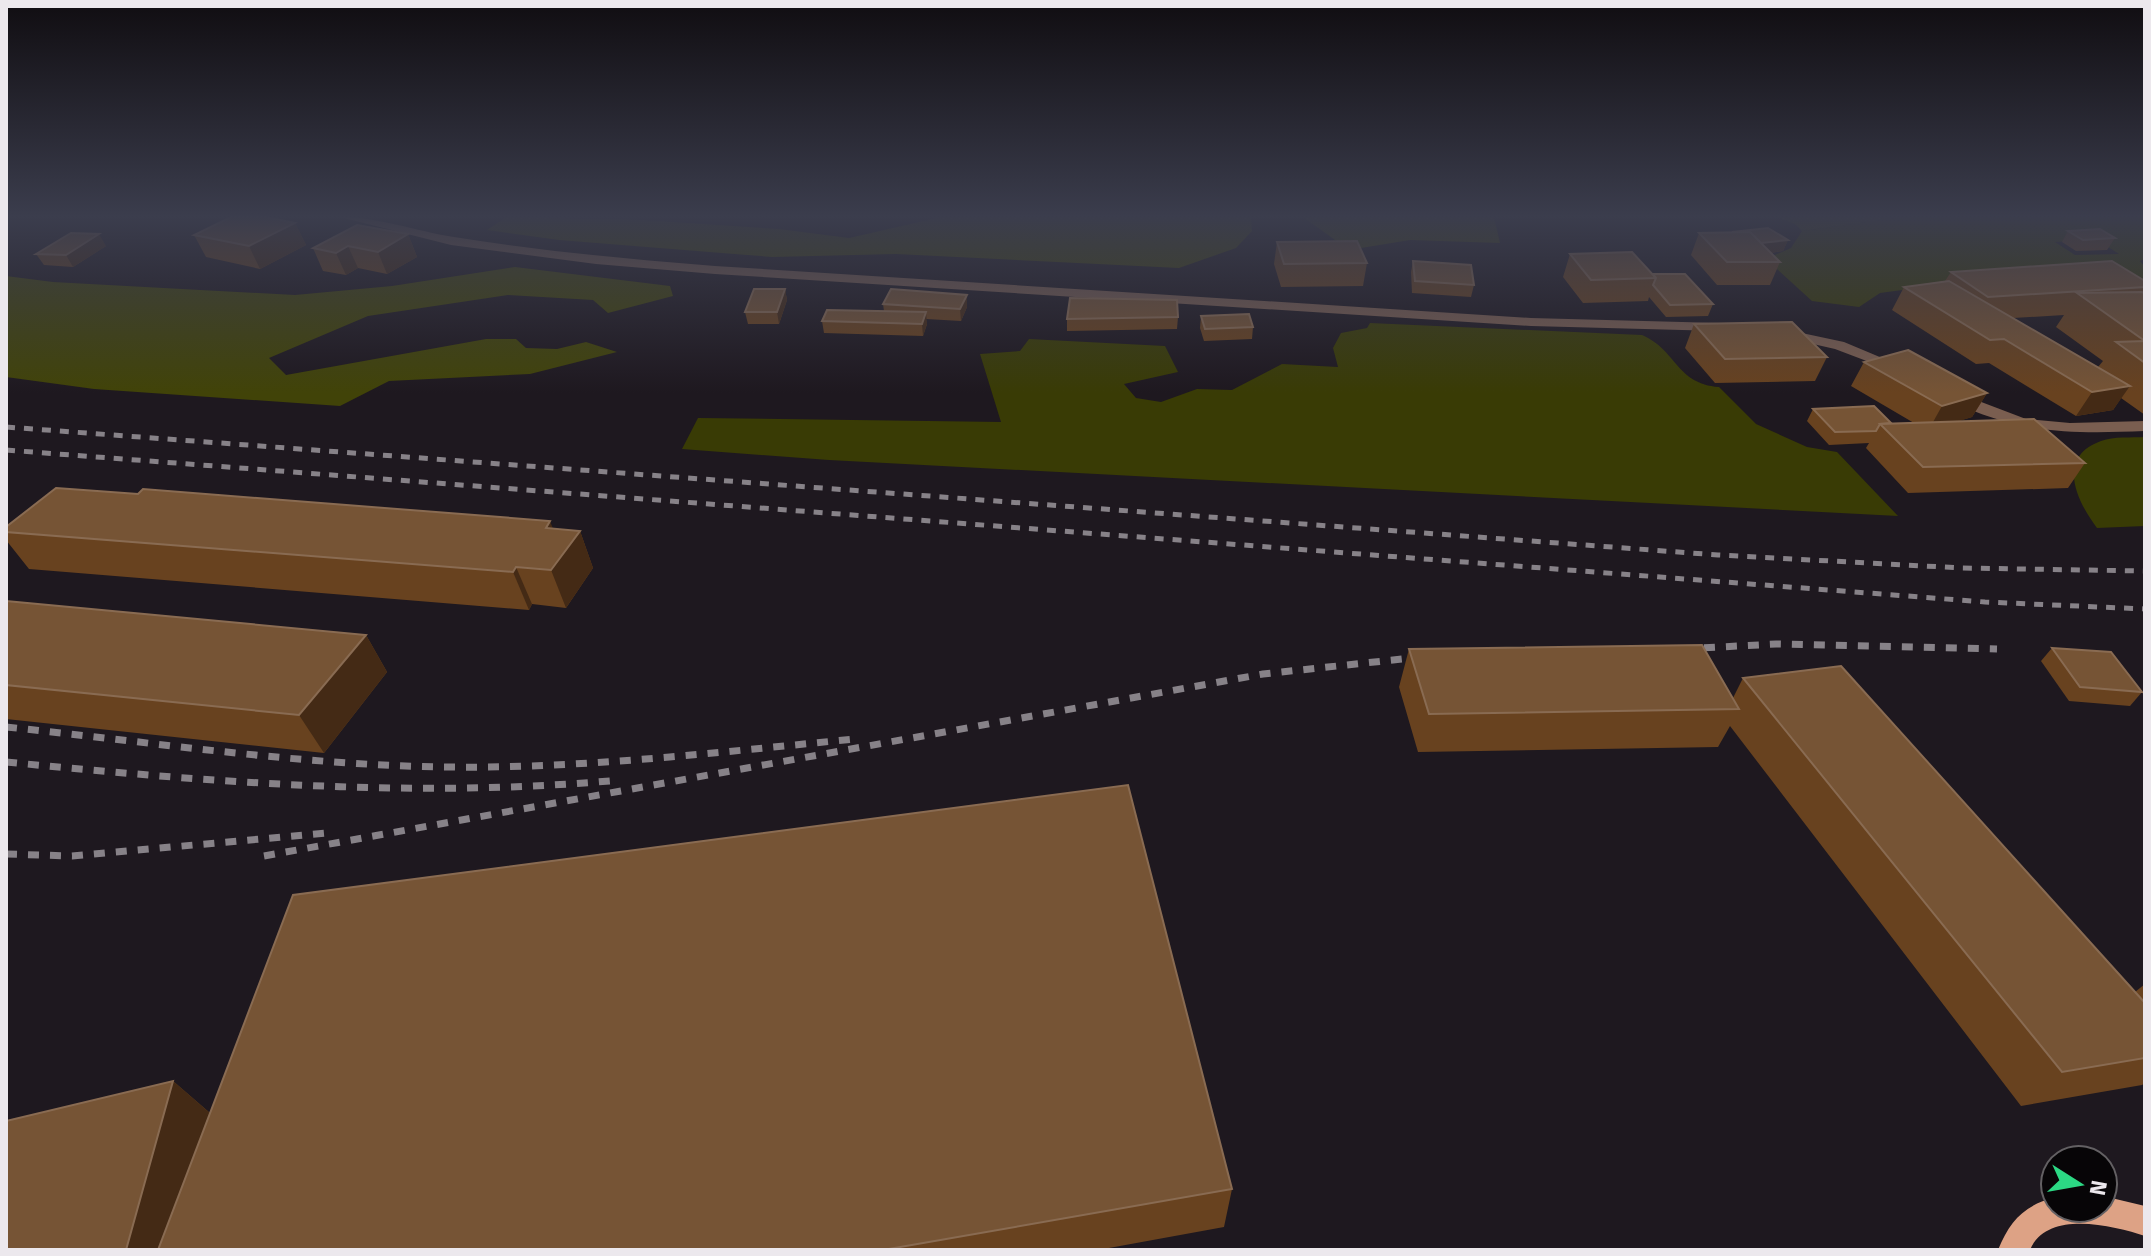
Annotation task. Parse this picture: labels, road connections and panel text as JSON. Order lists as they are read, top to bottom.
{
  "north": "right"
}
